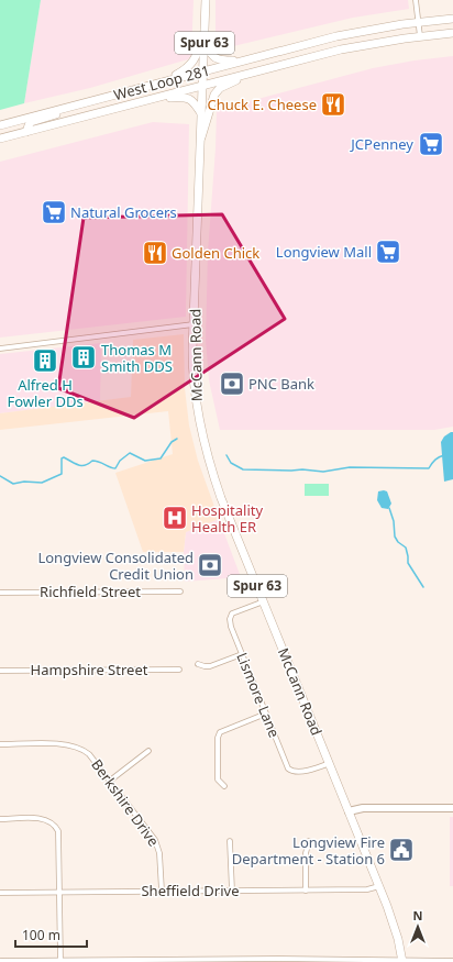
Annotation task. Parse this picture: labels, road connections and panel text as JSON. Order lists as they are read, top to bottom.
{
  "streets": {
    "main road": ["Spur 63", "West Loop 281", "McCann Road"],
    "street": [
      "Richfield Street",
      "Hampshire Street",
      "Lismore Lane",
      "Berkshire Drive",
      "Sheffield Drive"
    ]
  },
  "crossings": [
    ["West Loop 281", "McCann Road"],
    ["McCann Road", "Lismore Lane"],
    ["McCann Road", "Sheffield Drive"],
    ["Berkshire Drive", "Sheffield Drive"]
  ],
  "places": {
    "restaurant": ["Chuck E. Cheese", "Golden Chick"],
    "supermarket": ["JCPenney", "Natural Grocers", "Longview Mall"],
    "building": ["Thomas M Smith DDS", "Alfred H Fowler DDs"],
    "bank": ["PNC Bank", "Longview Consolidated Credit Union"],
    "hospital": ["Hospitality Health ER"],
    "public building": ["Longview Fire Department - Station 6"]
  },
  "scale_bar": "100 m",
  "north": "top"
}
